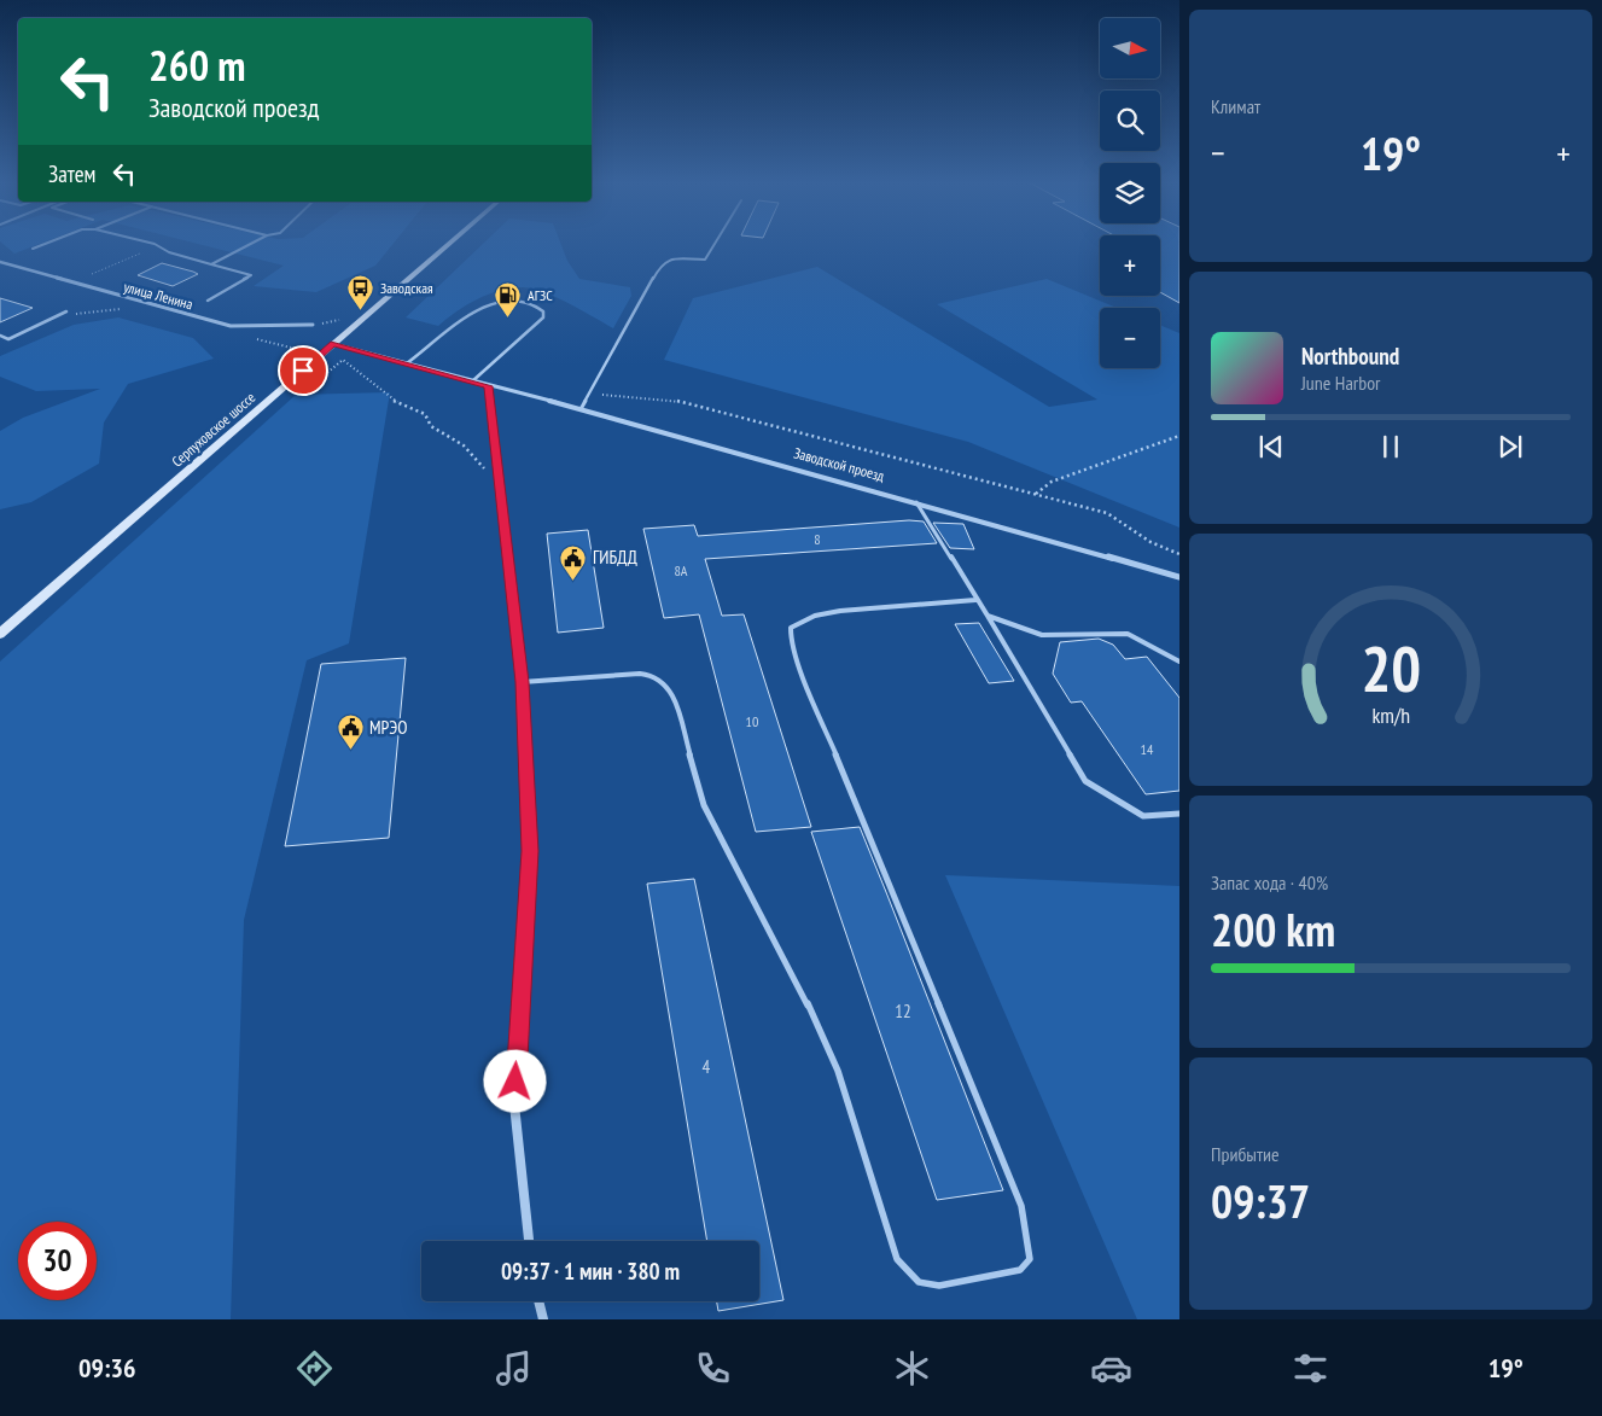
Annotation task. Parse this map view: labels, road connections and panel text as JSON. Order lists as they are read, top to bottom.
{
  "streets": {
    "main road": ["Серпуховское шоссе"],
    "street": ["улица Ленина", "Заводской проезд"]
  },
  "crossings": [
    ["Серпуховское шоссе", "Заводской проезд"]
  ],
  "places": {
    "bus stop": ["Заводская"],
    "fuel station": ["АГЗС"],
    "public building": ["ГИБДД", "МРЭО"]
  },
  "house_numbers": [
    "8",
    "8А",
    "10",
    "14",
    "12",
    "4"
  ],
  "north": "right",
  "page": {
    "tile": [
      "Климат",
      ["Запас хода · 40%", "200 km"],
      ["Прибытие", "09:37"]
    ],
    "map_buttons": ["+", "−"],
    "turn": ["260 m", "Заводской проезд"],
    "heat": ["−", "19°", "+"],
    "then": "Затем",
    "song": ["Northbound", "June Harbor"],
    "limit": "30",
    "trip": "09:37 · 1 мин · 380 m",
    "tabs": ["09:36", "19°"],
    "gauge": ["20", "km/h"]
  }
}
